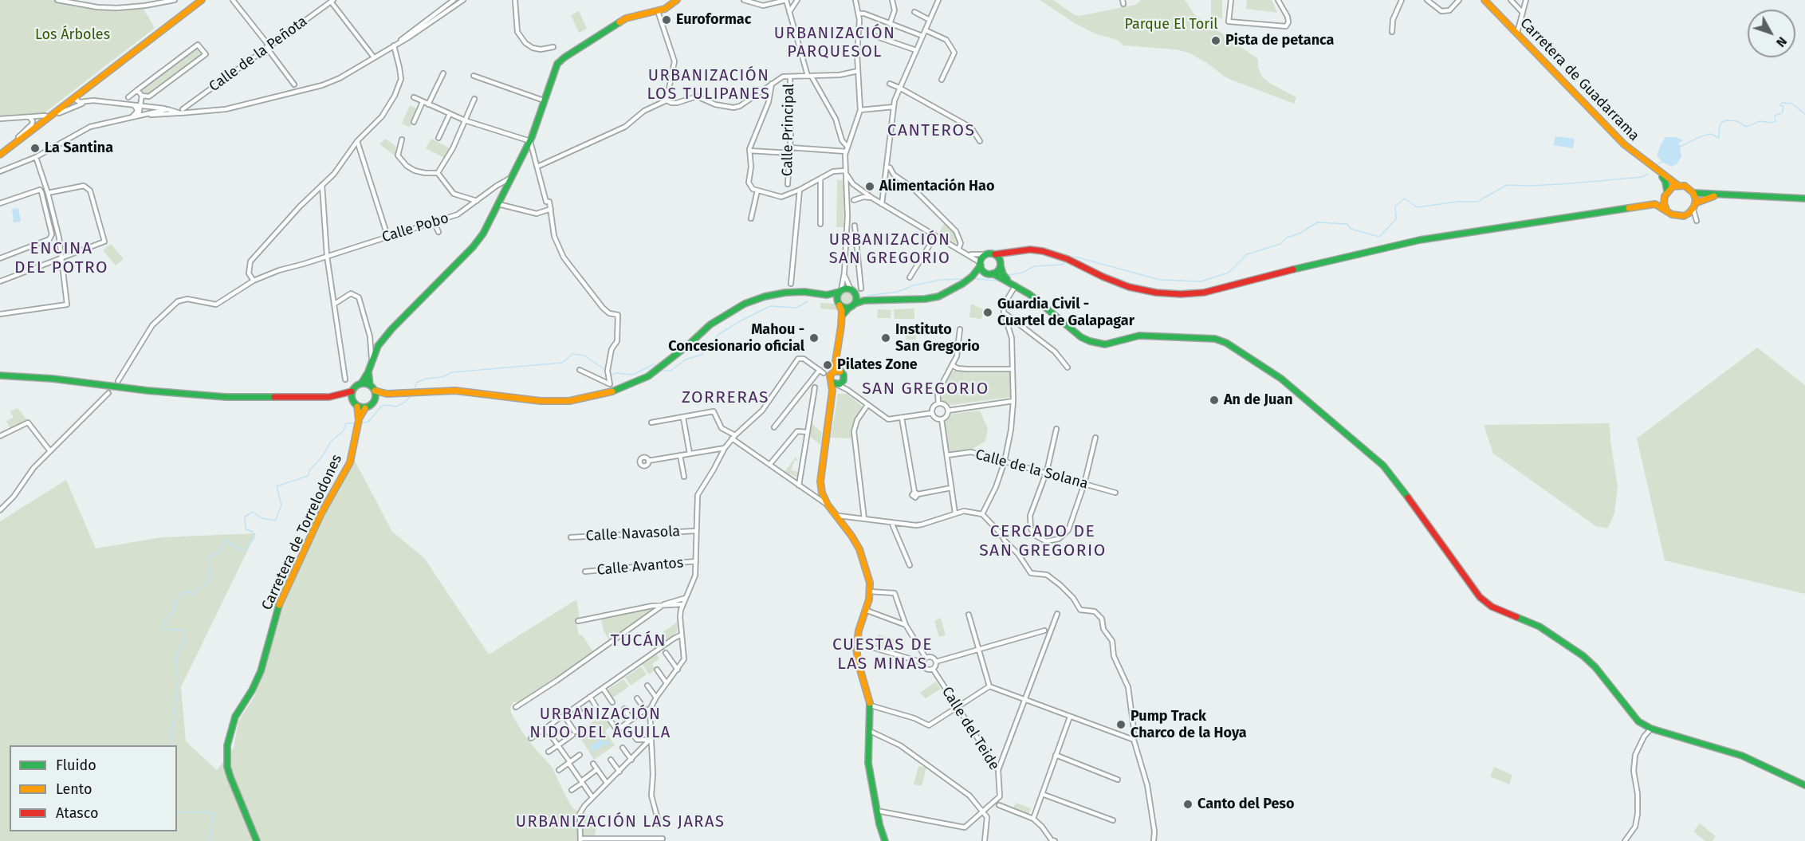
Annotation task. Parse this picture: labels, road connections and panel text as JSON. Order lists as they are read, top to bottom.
{
  "streets": {
    "main road": ["Carretera de Guadarrama", "Carretera de Torrelodones"],
    "street": [
      "Calle de la Peñota",
      "Calle Principal",
      "Calle Pobo",
      "Calle de la Solana",
      "Calle Navasola",
      "Calle Avantos",
      "Calle del Teide"
    ]
  },
  "districts": [
    "URBANIZACIÓN PARQUESOL",
    "URBANIZACIÓN LOS TULIPANES",
    "CANTEROS",
    "URBANIZACIÓN SAN GREGORIO",
    "ENCINA DEL POTRO",
    "SAN GREGORIO",
    "ZORRERAS",
    "CERCADO DE SAN GREGORIO",
    "TUCÁN",
    "CUESTAS DE LAS MINAS",
    "URBANIZACIÓN NIDO DEL ÁGUILA",
    "URBANIZACIÓN LAS JARAS"
  ],
  "parks": ["Parque El Toril", "Los Árboles"],
  "places": [
    "Euroformac",
    "Pista de petanca",
    "La Santina",
    "Alimentación Hao",
    "Guardia Civil - Cuartel de Galapagar",
    "Mahou - Concesionario oficial",
    "Instituto San Gregorio",
    "Pilates Zone",
    "An de Juan",
    "Pump Track Charco de la Hoya",
    "Canto del Peso"
  ],
  "legend": ["Fluido", "Lento", "Atasco"],
  "north": "bottom right"
}
